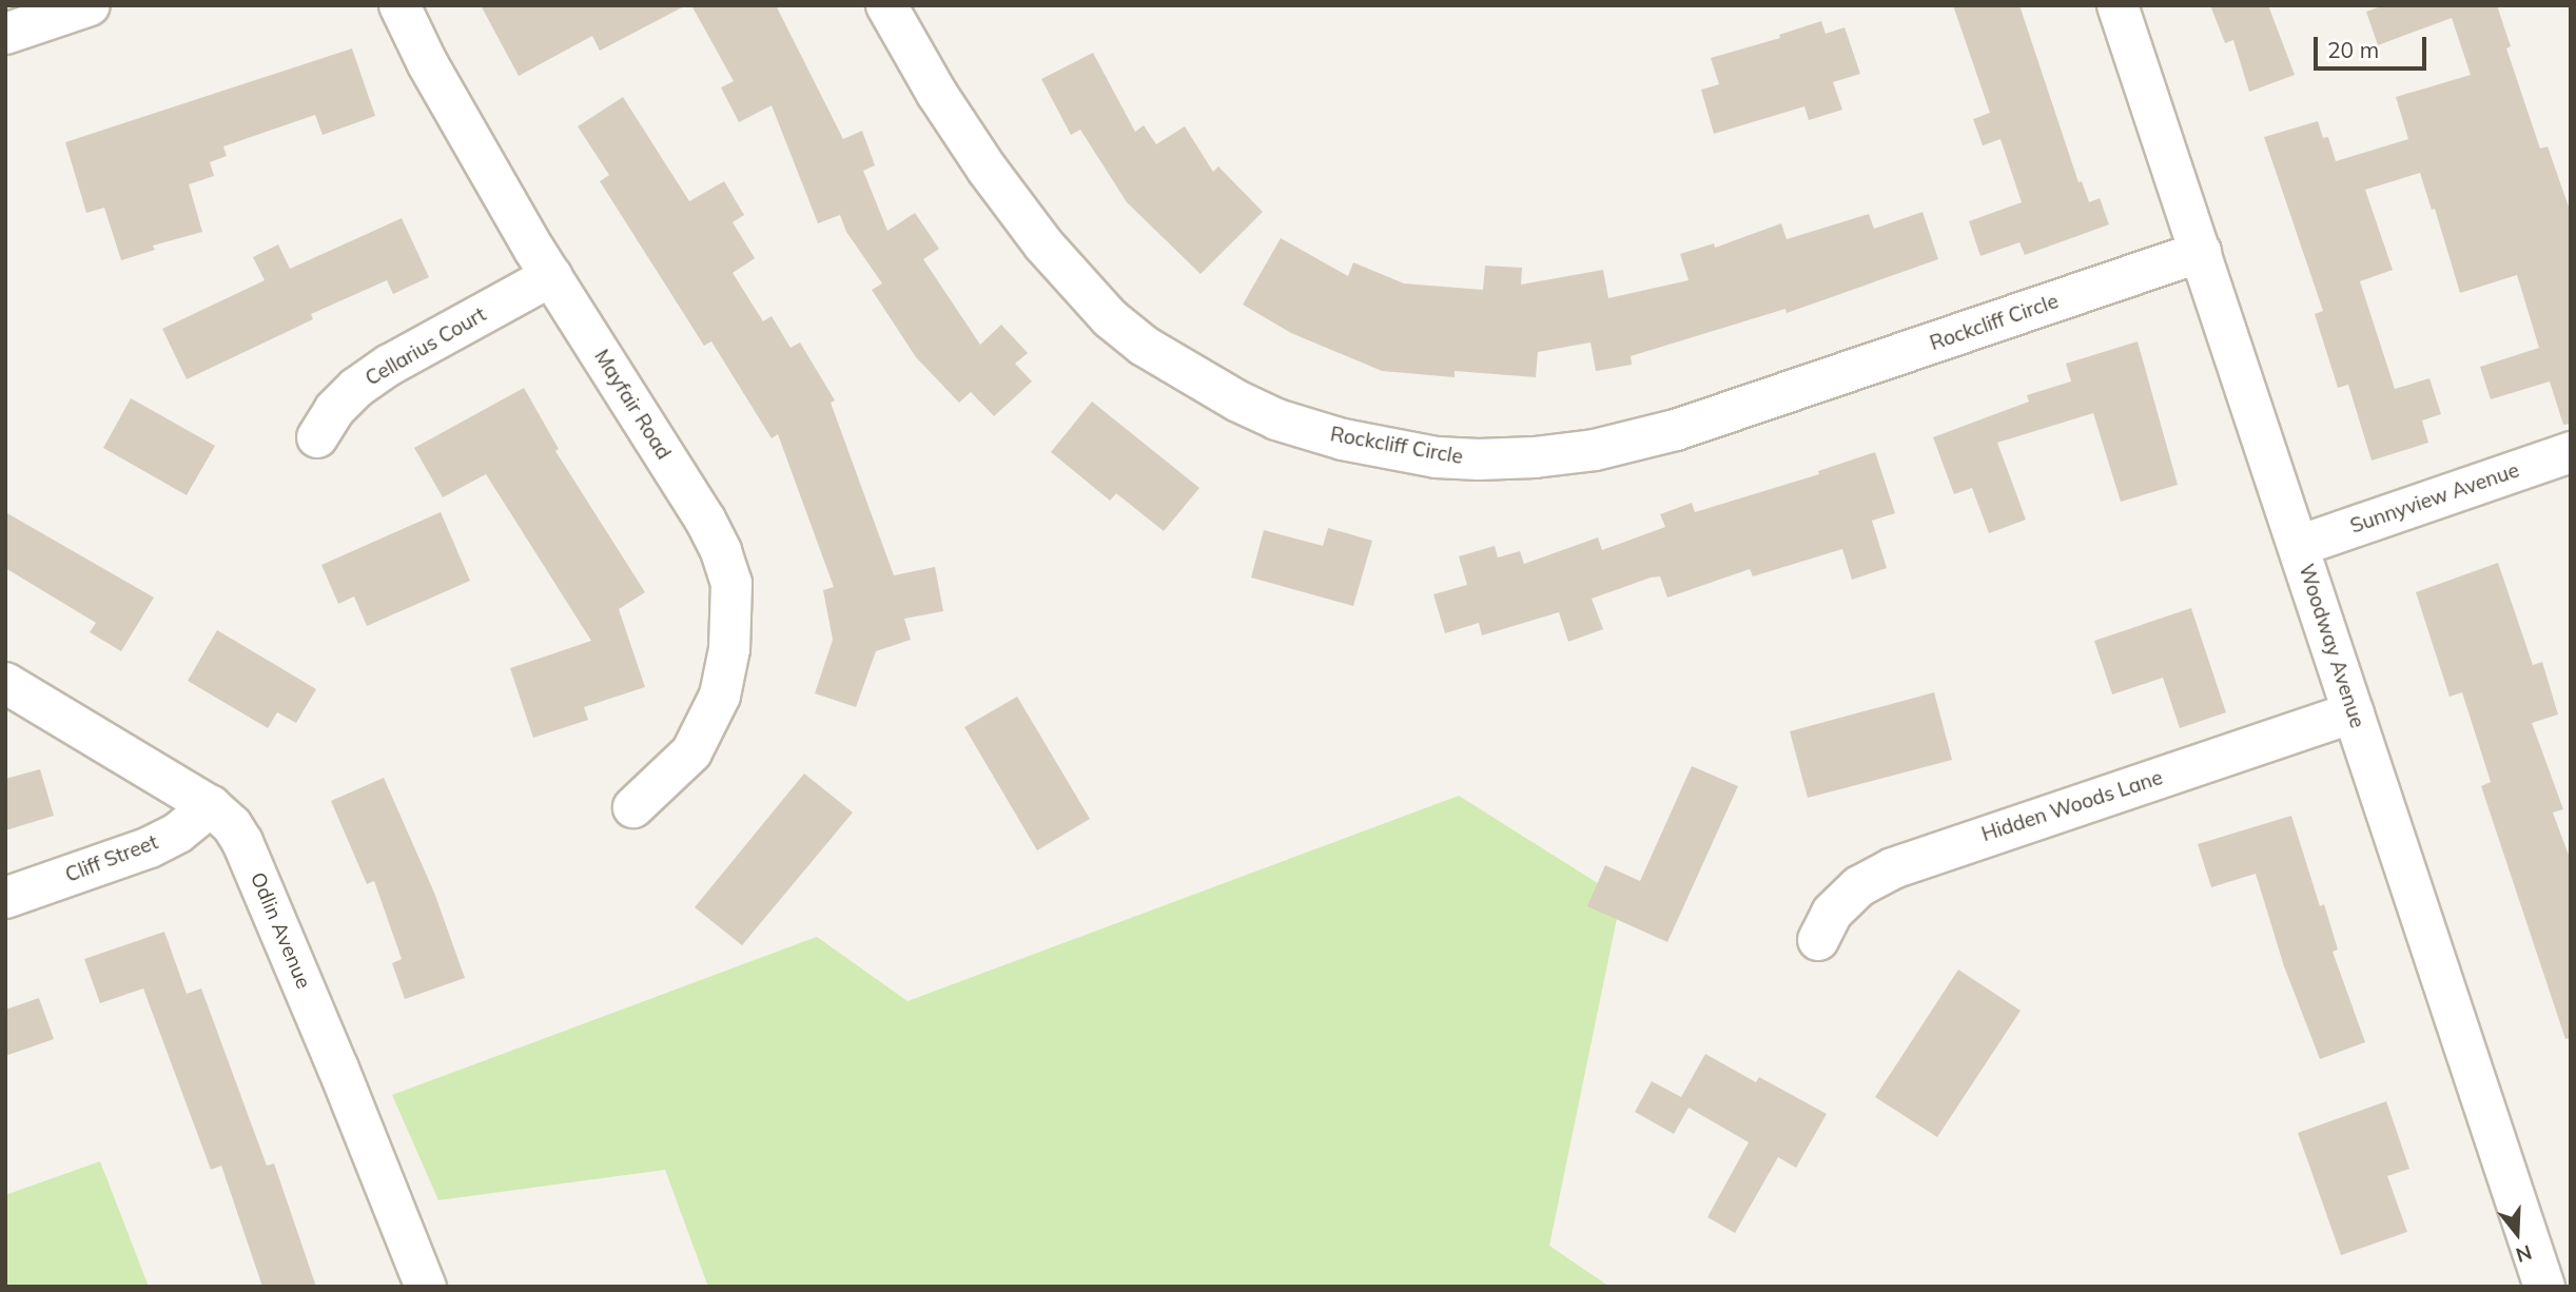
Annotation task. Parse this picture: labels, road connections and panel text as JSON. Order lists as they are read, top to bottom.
{
  "streets": {
    "street": [
      "Rockcliff Circle",
      "Cellarius Court",
      "Mayfair Road",
      "Sunnyview Avenue",
      "Woodway Avenue",
      "Hidden Woods Lane",
      "Cliff Street",
      "Odlin Avenue"
    ]
  },
  "crossings": [
    ["Rockcliff Circle", "Woodway Avenue"],
    ["Cellarius Court", "Mayfair Road"],
    ["Sunnyview Avenue", "Woodway Avenue"],
    ["Woodway Avenue", "Hidden Woods Lane"],
    ["Cliff Street", "Odlin Avenue"]
  ],
  "scale_bar": "20 m",
  "north": "bottom"
}
